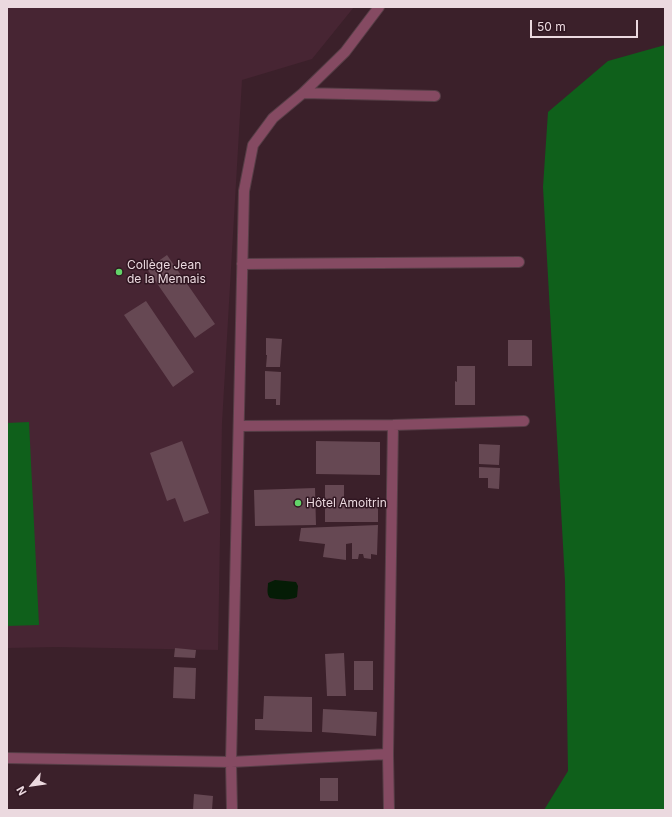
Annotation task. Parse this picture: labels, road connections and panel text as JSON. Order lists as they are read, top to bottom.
{
  "places": ["Collège Jean de la Mennais", "Hôtel Amoitrin"],
  "scale_bar": "50 m",
  "north": "bottom left"
}
